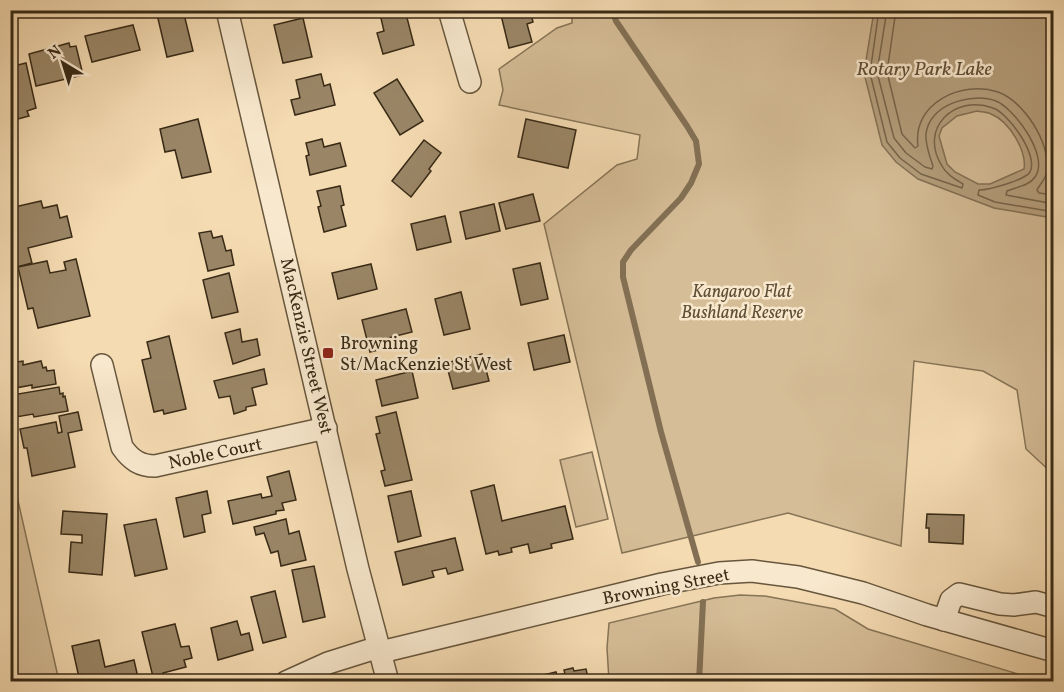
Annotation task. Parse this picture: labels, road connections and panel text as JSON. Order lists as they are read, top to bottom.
{
  "streets": {
    "street": ["MacKenzie Street West", "Noble Court", "Browning Street"]
  },
  "crossings": [
    ["MacKenzie Street West", "Noble Court"],
    ["MacKenzie Street West", "Browning Street"]
  ],
  "water": ["Rotary Park Lake"],
  "parks": ["Kangaroo Flat Bushland Reserve"],
  "places": {
    "transit": ["Browning St/MacKenzie St West"]
  },
  "north": "top left"
}
